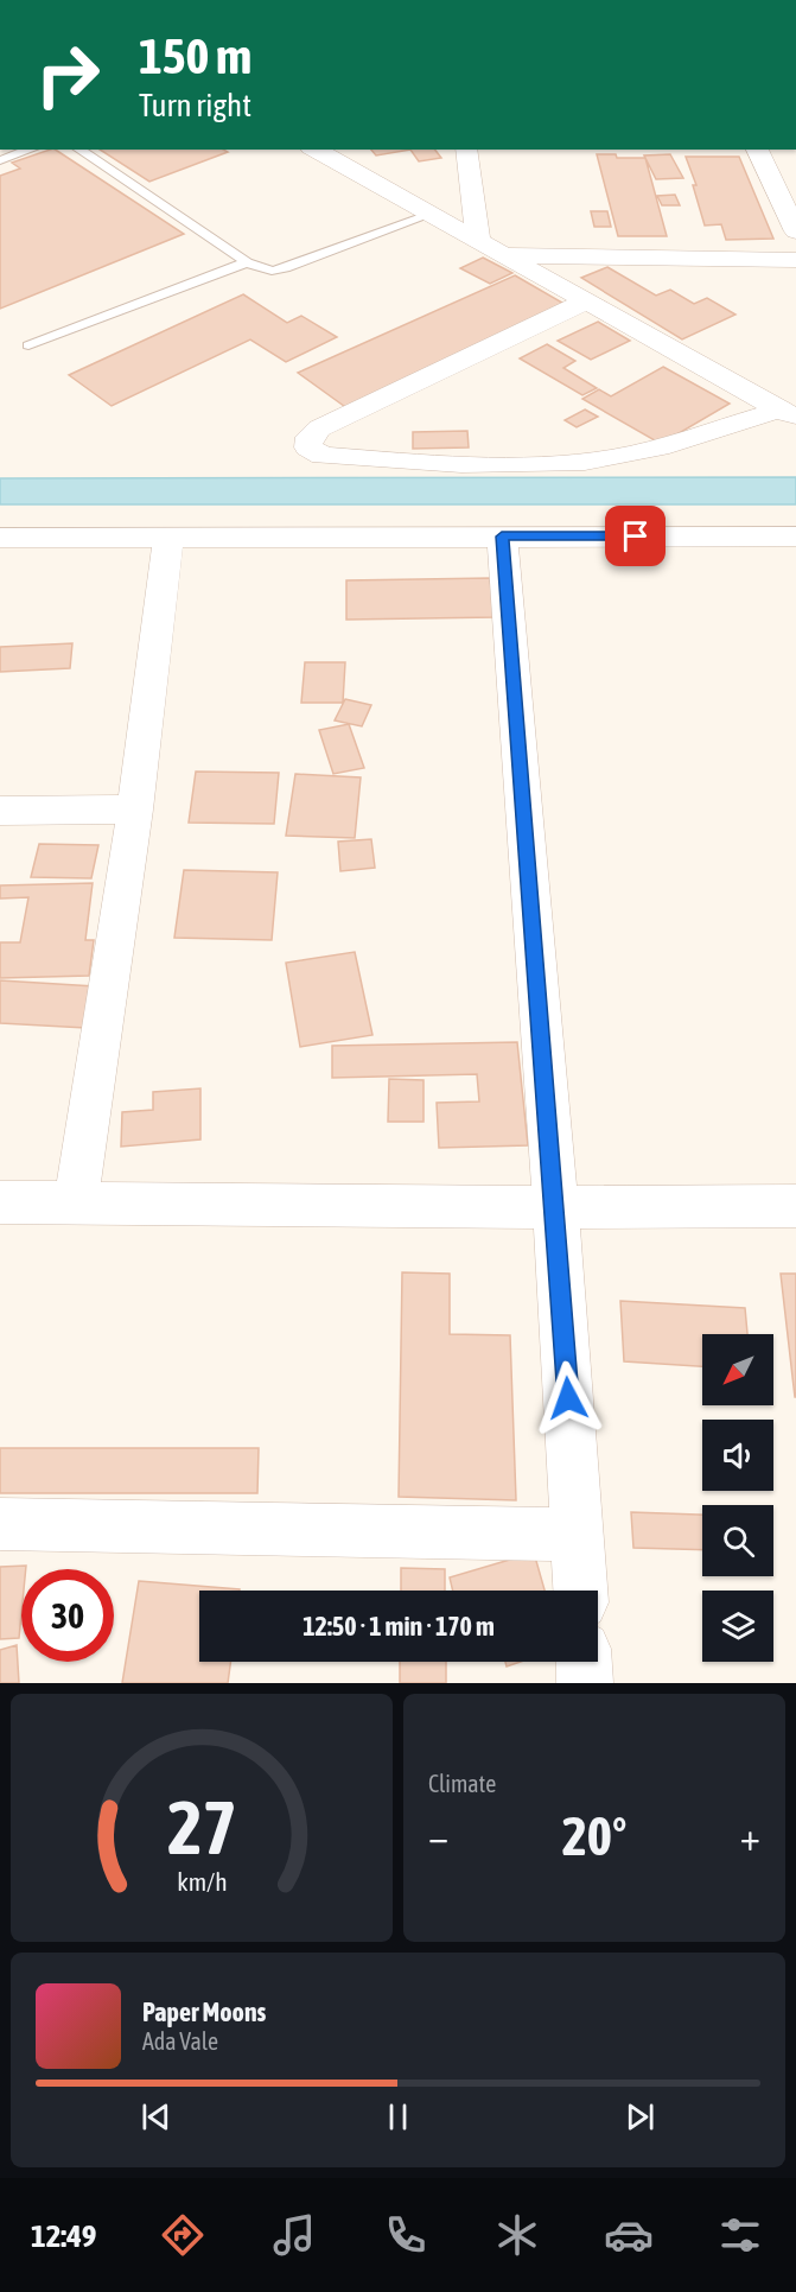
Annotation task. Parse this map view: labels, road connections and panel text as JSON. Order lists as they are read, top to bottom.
{
  "north": "bottom left",
  "page": {
    "turn": ["150 m", "Turn right"],
    "limit": "30",
    "trip": "12:50 · 1 min · 170 m",
    "tile": "Climate",
    "heat": ["−", "20°", "+"],
    "song": ["Paper Moons", "Ada Vale"],
    "tabs": "12:49",
    "gauge": ["27", "km/h"]
  }
}
